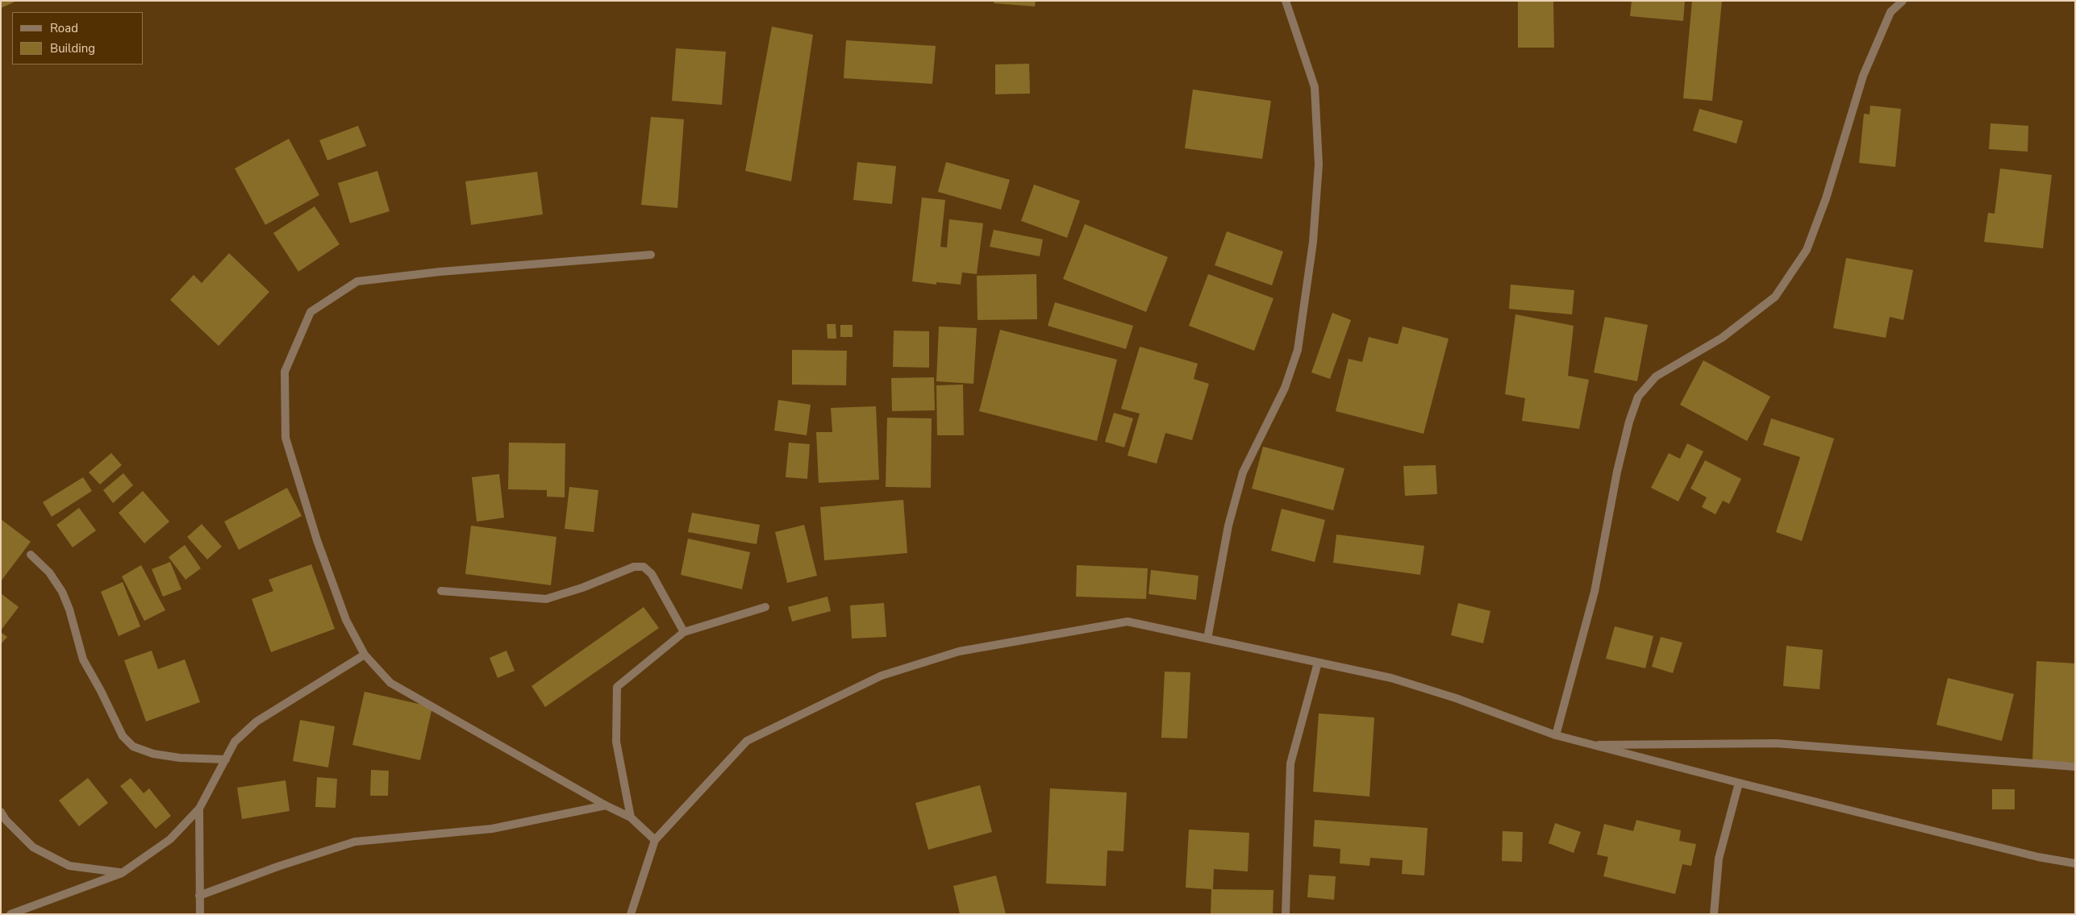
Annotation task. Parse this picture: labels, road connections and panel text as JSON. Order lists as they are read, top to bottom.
{
  "legend": ["Road", "Building"]
}
